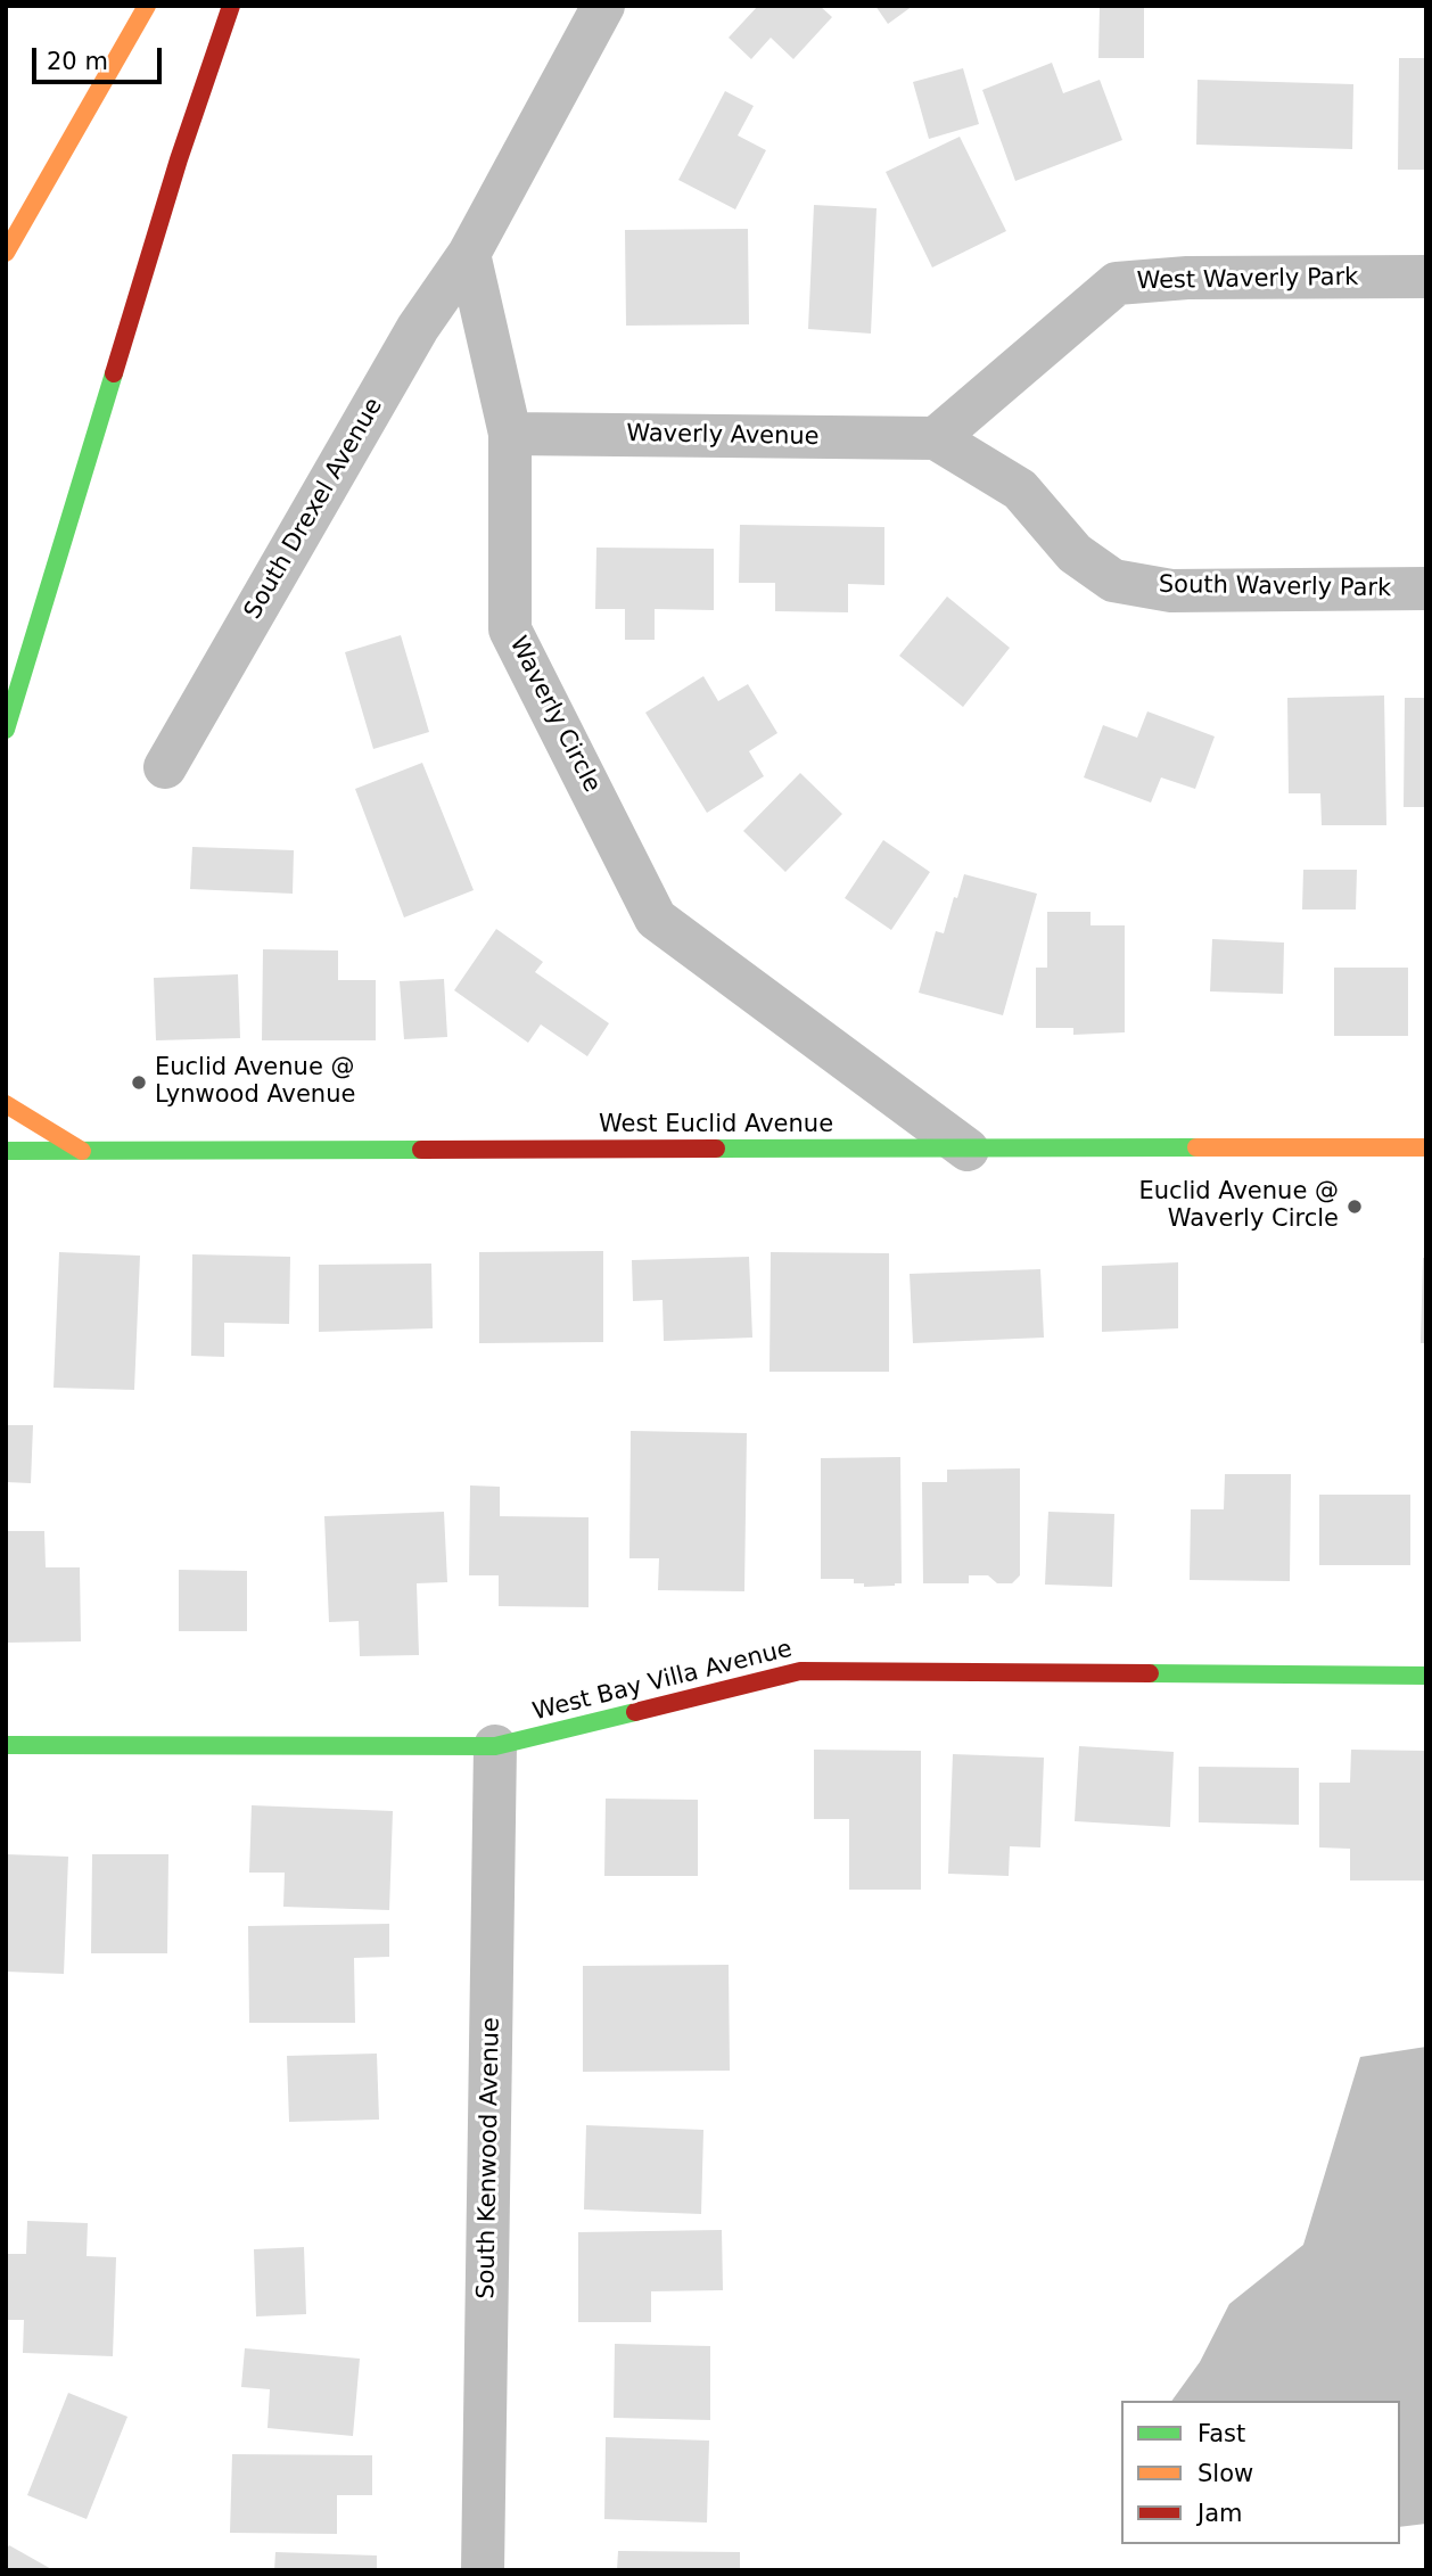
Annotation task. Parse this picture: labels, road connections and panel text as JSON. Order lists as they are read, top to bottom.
{
  "streets": {
    "main road": ["West Euclid Avenue", "West Bay Villa Avenue"],
    "street": [
      "West Waverly Park",
      "Waverly Avenue",
      "South Drexel Avenue",
      "South Waverly Park",
      "Waverly Circle",
      "South Kenwood Avenue"
    ]
  },
  "crossings": [
    ["West Waverly Park", "Waverly Avenue"],
    ["West Waverly Park", "South Waverly Park"],
    ["Waverly Avenue", "South Waverly Park"],
    ["Waverly Avenue", "Waverly Circle"],
    ["South Drexel Avenue", "Waverly Circle"],
    ["Waverly Circle", "West Euclid Avenue"],
    ["West Bay Villa Avenue", "South Kenwood Avenue"]
  ],
  "places": ["Euclid Avenue @ Lynwood Avenue", "Euclid Avenue @ Waverly Circle"],
  "legend": ["Fast", "Slow", "Jam"],
  "scale_bar": "20 m"
}
